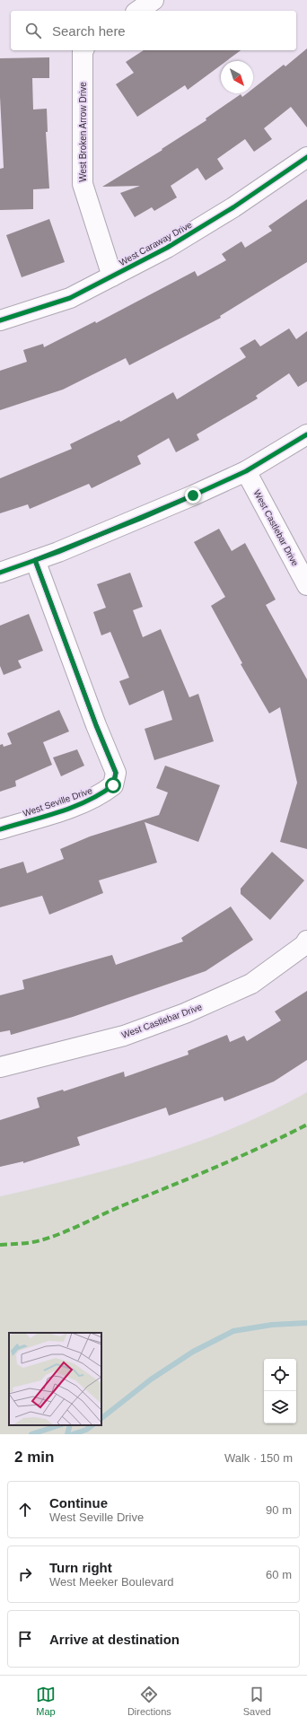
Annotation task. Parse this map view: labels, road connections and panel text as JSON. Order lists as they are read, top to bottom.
{
  "streets": {
    "street": [
      "West Broken Arrow Drive",
      "West Caraway Drive",
      "West Castlebar Drive",
      "West Seville Drive"
    ]
  },
  "crossings": [
    ["West Broken Arrow Drive", "West Caraway Drive"]
  ],
  "north": "bottom right",
  "page": {
    "search": "Search here",
    "heading": ["2 min", "Walk · 150 m"],
    "list": [
      ["Continue", "West Seville Drive", "90 m"],
      ["Turn right", "West Meeker Boulevard", "60 m"],
      "Arrive at destination"
    ],
    "nav": ["Map", "Directions", "Saved"]
  }
}
